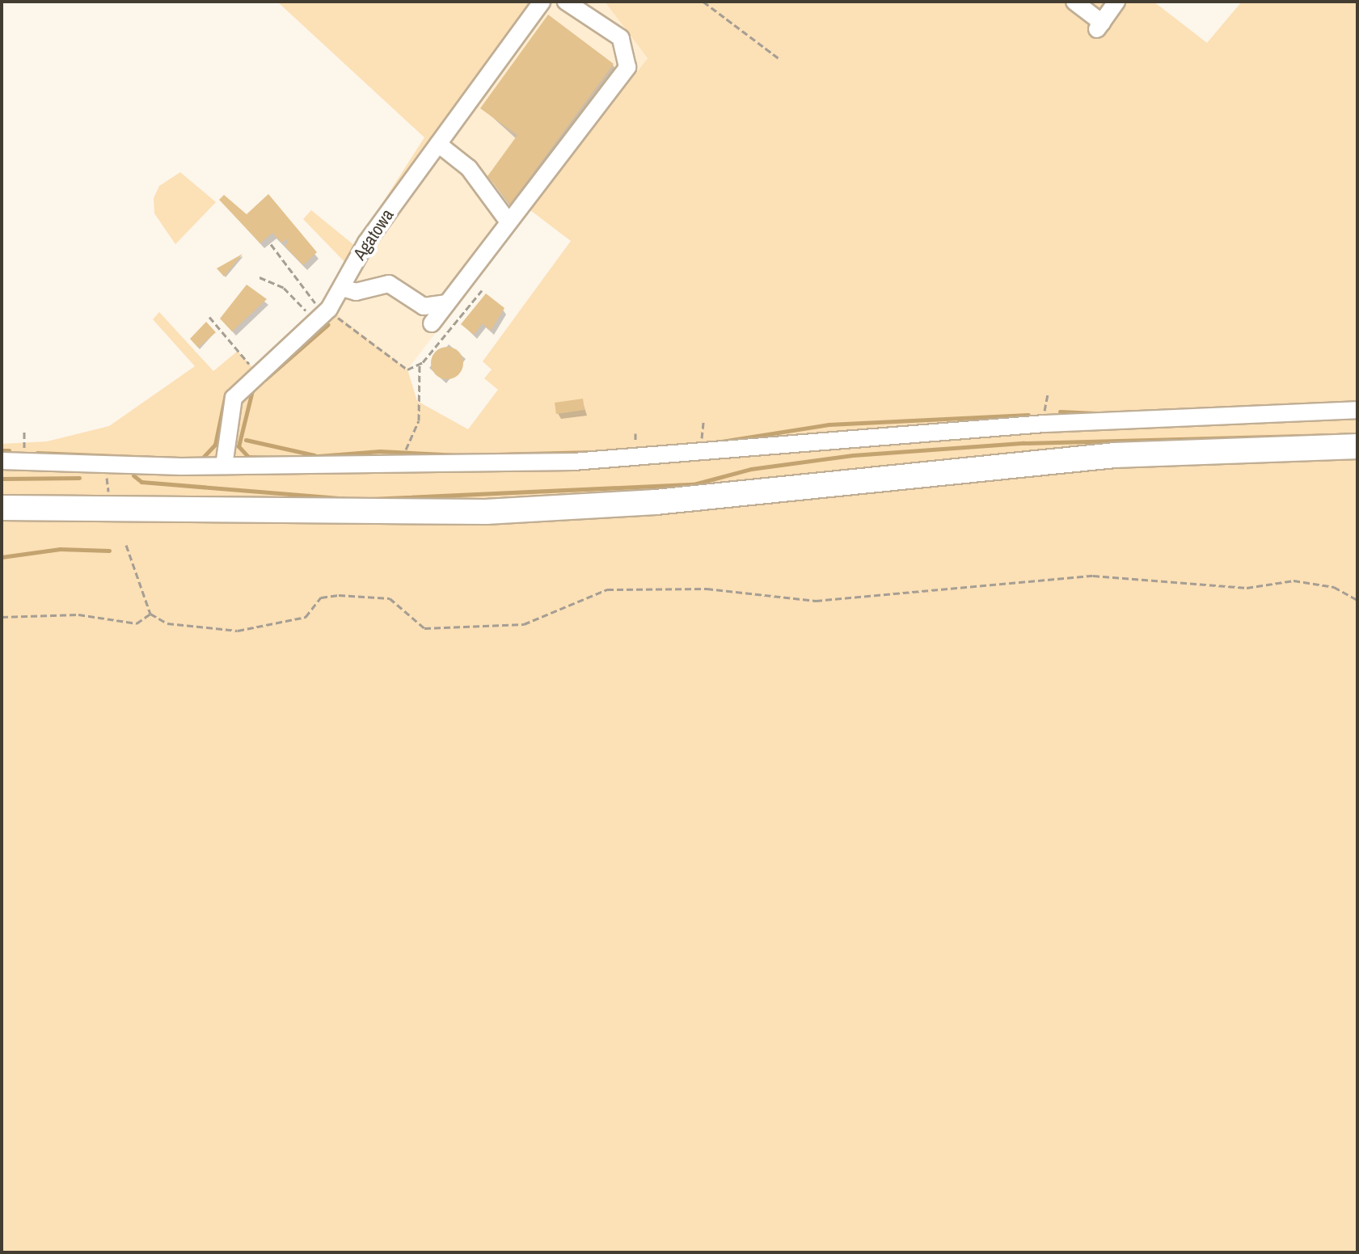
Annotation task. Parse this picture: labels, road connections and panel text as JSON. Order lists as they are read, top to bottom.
{
  "streets": {
    "street": ["Agatowa"]
  }
}
